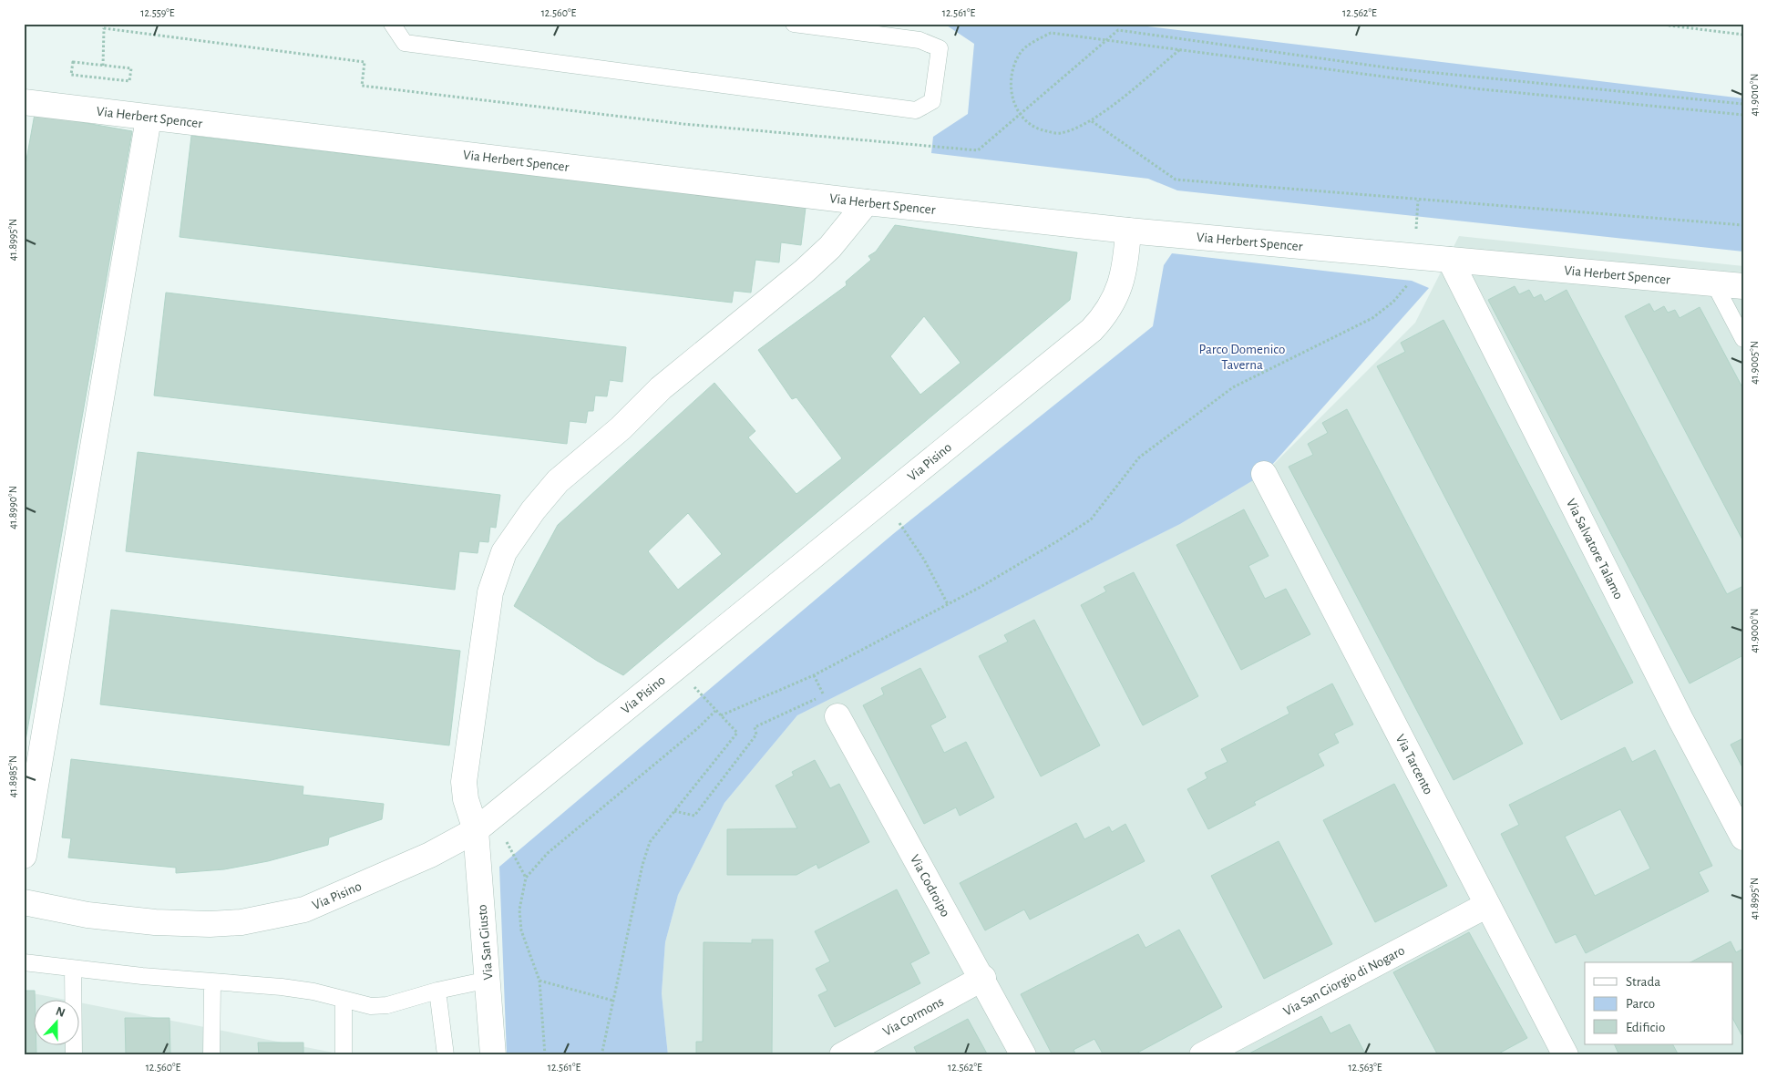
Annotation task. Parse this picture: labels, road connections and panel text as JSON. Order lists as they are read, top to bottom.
{
  "streets": {
    "street": [
      "Via Herbert Spencer",
      "Via Pisino",
      "Via Salvatore Talamo",
      "Via Tarcento",
      "Via Codroipo",
      "Via San Giusto",
      "Via San Giorgio di Nogaro",
      "Via Cormons"
    ]
  },
  "crossings": [
    ["Via Herbert Spencer", "Via Pisino"],
    ["Via Herbert Spencer", "Via Salvatore Talamo"],
    ["Via Herbert Spencer", "Via San Giusto"],
    ["Via Pisino", "Via San Giusto"],
    ["Via Tarcento", "Via San Giorgio di Nogaro"],
    ["Via Codroipo", "Via Cormons"]
  ],
  "parks": ["Parco Domenico Taverna"],
  "legend": ["Strada", "Parco", "Edificio"],
  "north": "top",
  "coordinates": [
    "12.559°E",
    "12.560°E",
    "12.561°E",
    "12.562°E",
    "41.9010°N",
    "41.8995°N",
    "41.9005°N",
    "41.8990°N",
    "41.9000°N",
    "41.8985°N",
    "12.563°E"
  ]
}
